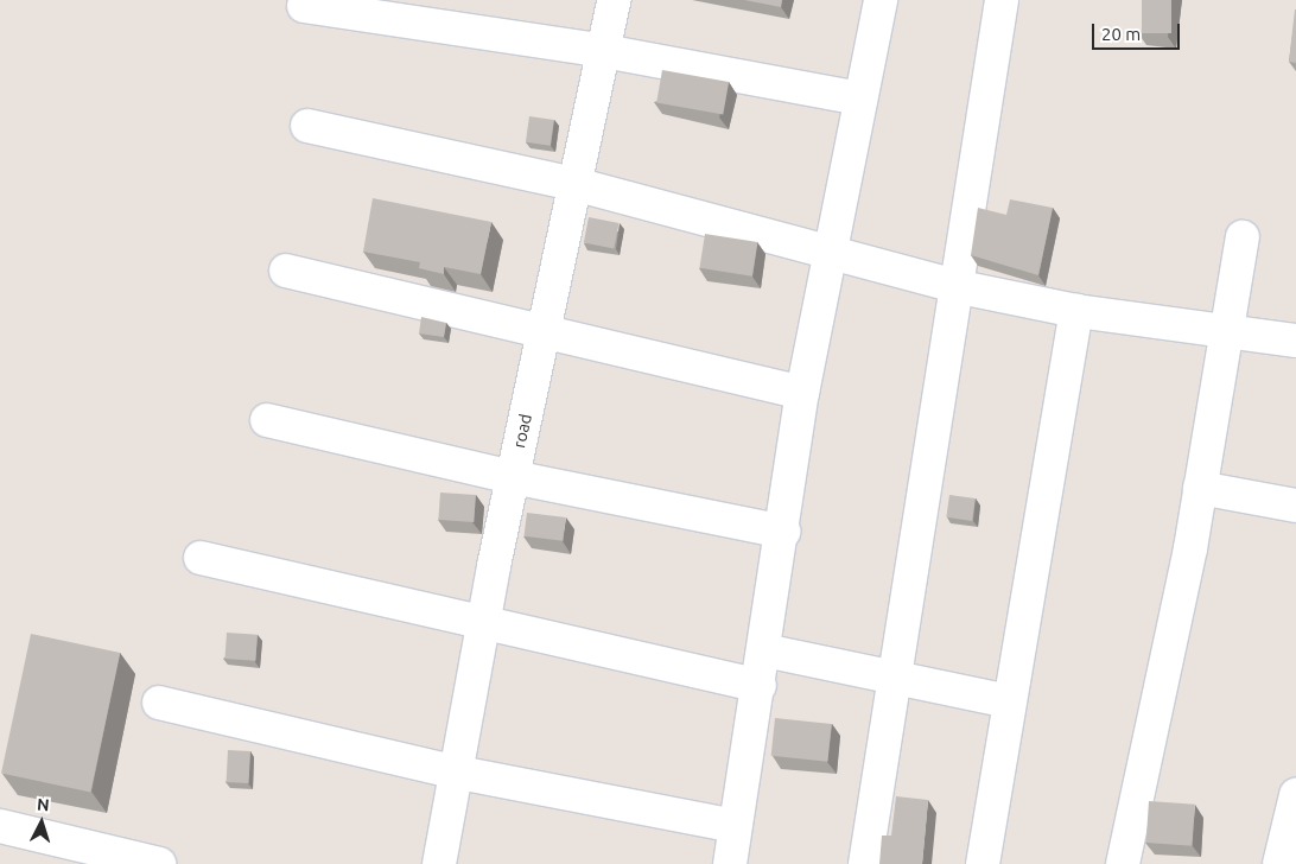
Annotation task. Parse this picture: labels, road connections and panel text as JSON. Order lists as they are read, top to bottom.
{
  "streets": {
    "street": ["road"]
  },
  "scale_bar": "20 m",
  "north": "top"
}
